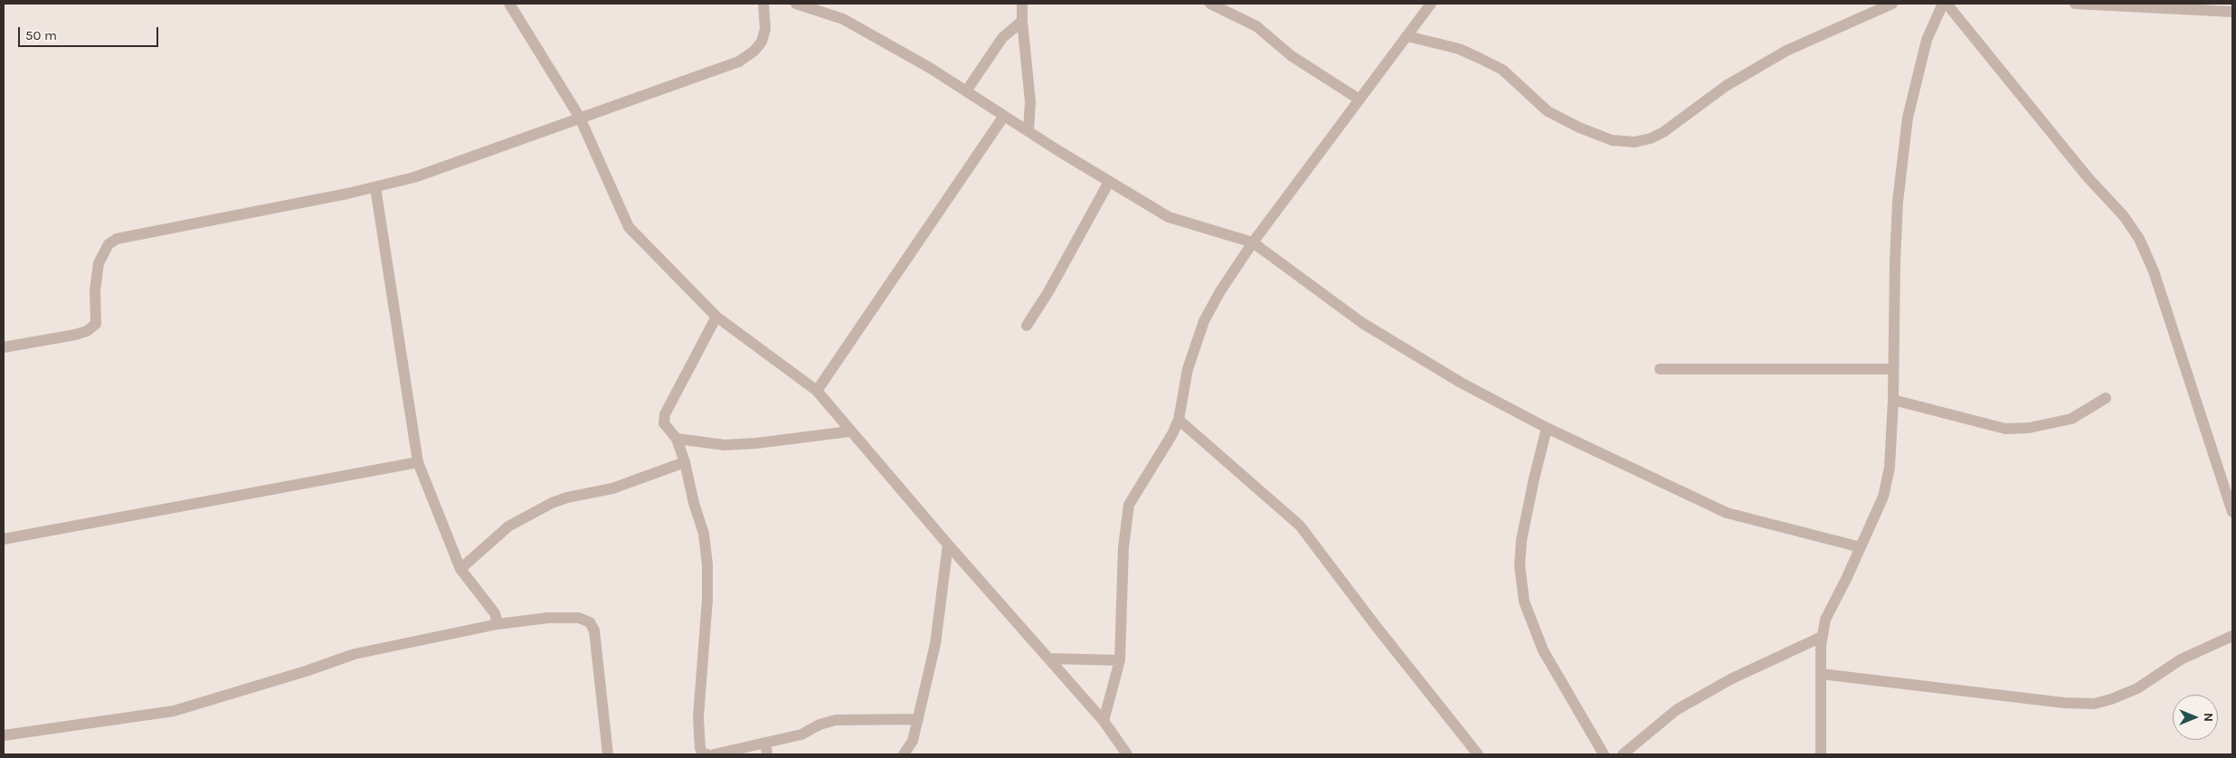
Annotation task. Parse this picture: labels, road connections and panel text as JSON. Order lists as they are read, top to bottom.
{
  "scale_bar": "50 m",
  "north": "right"
}
